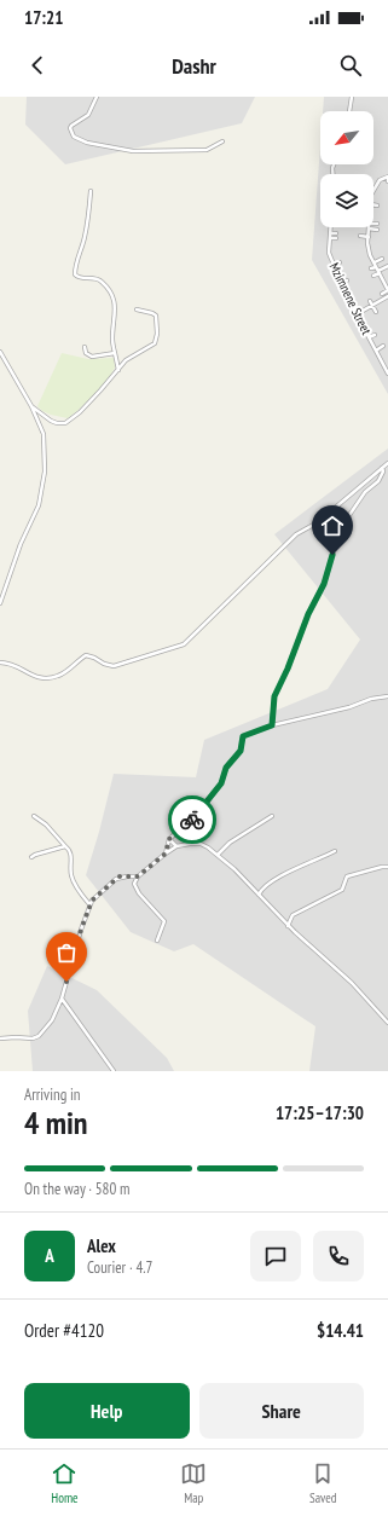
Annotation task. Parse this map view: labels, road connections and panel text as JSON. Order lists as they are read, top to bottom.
{
  "streets": {
    "street": ["Mzimnene Street"]
  },
  "north": "bottom left",
  "page": {
    "status": "17:21",
    "header": "Dashr",
    "heading": ["4 min", "Arriving in", "17:25–17:30"],
    "panel": [
      "Alex",
      "Courier · 4.7",
      "Order #4120",
      "$14.41"
    ],
    "bar": "On the way · 580 m",
    "round": "A",
    "buttons": ["Help", "Share"],
    "tabs": ["Home", "Map", "Saved"]
  }
}
